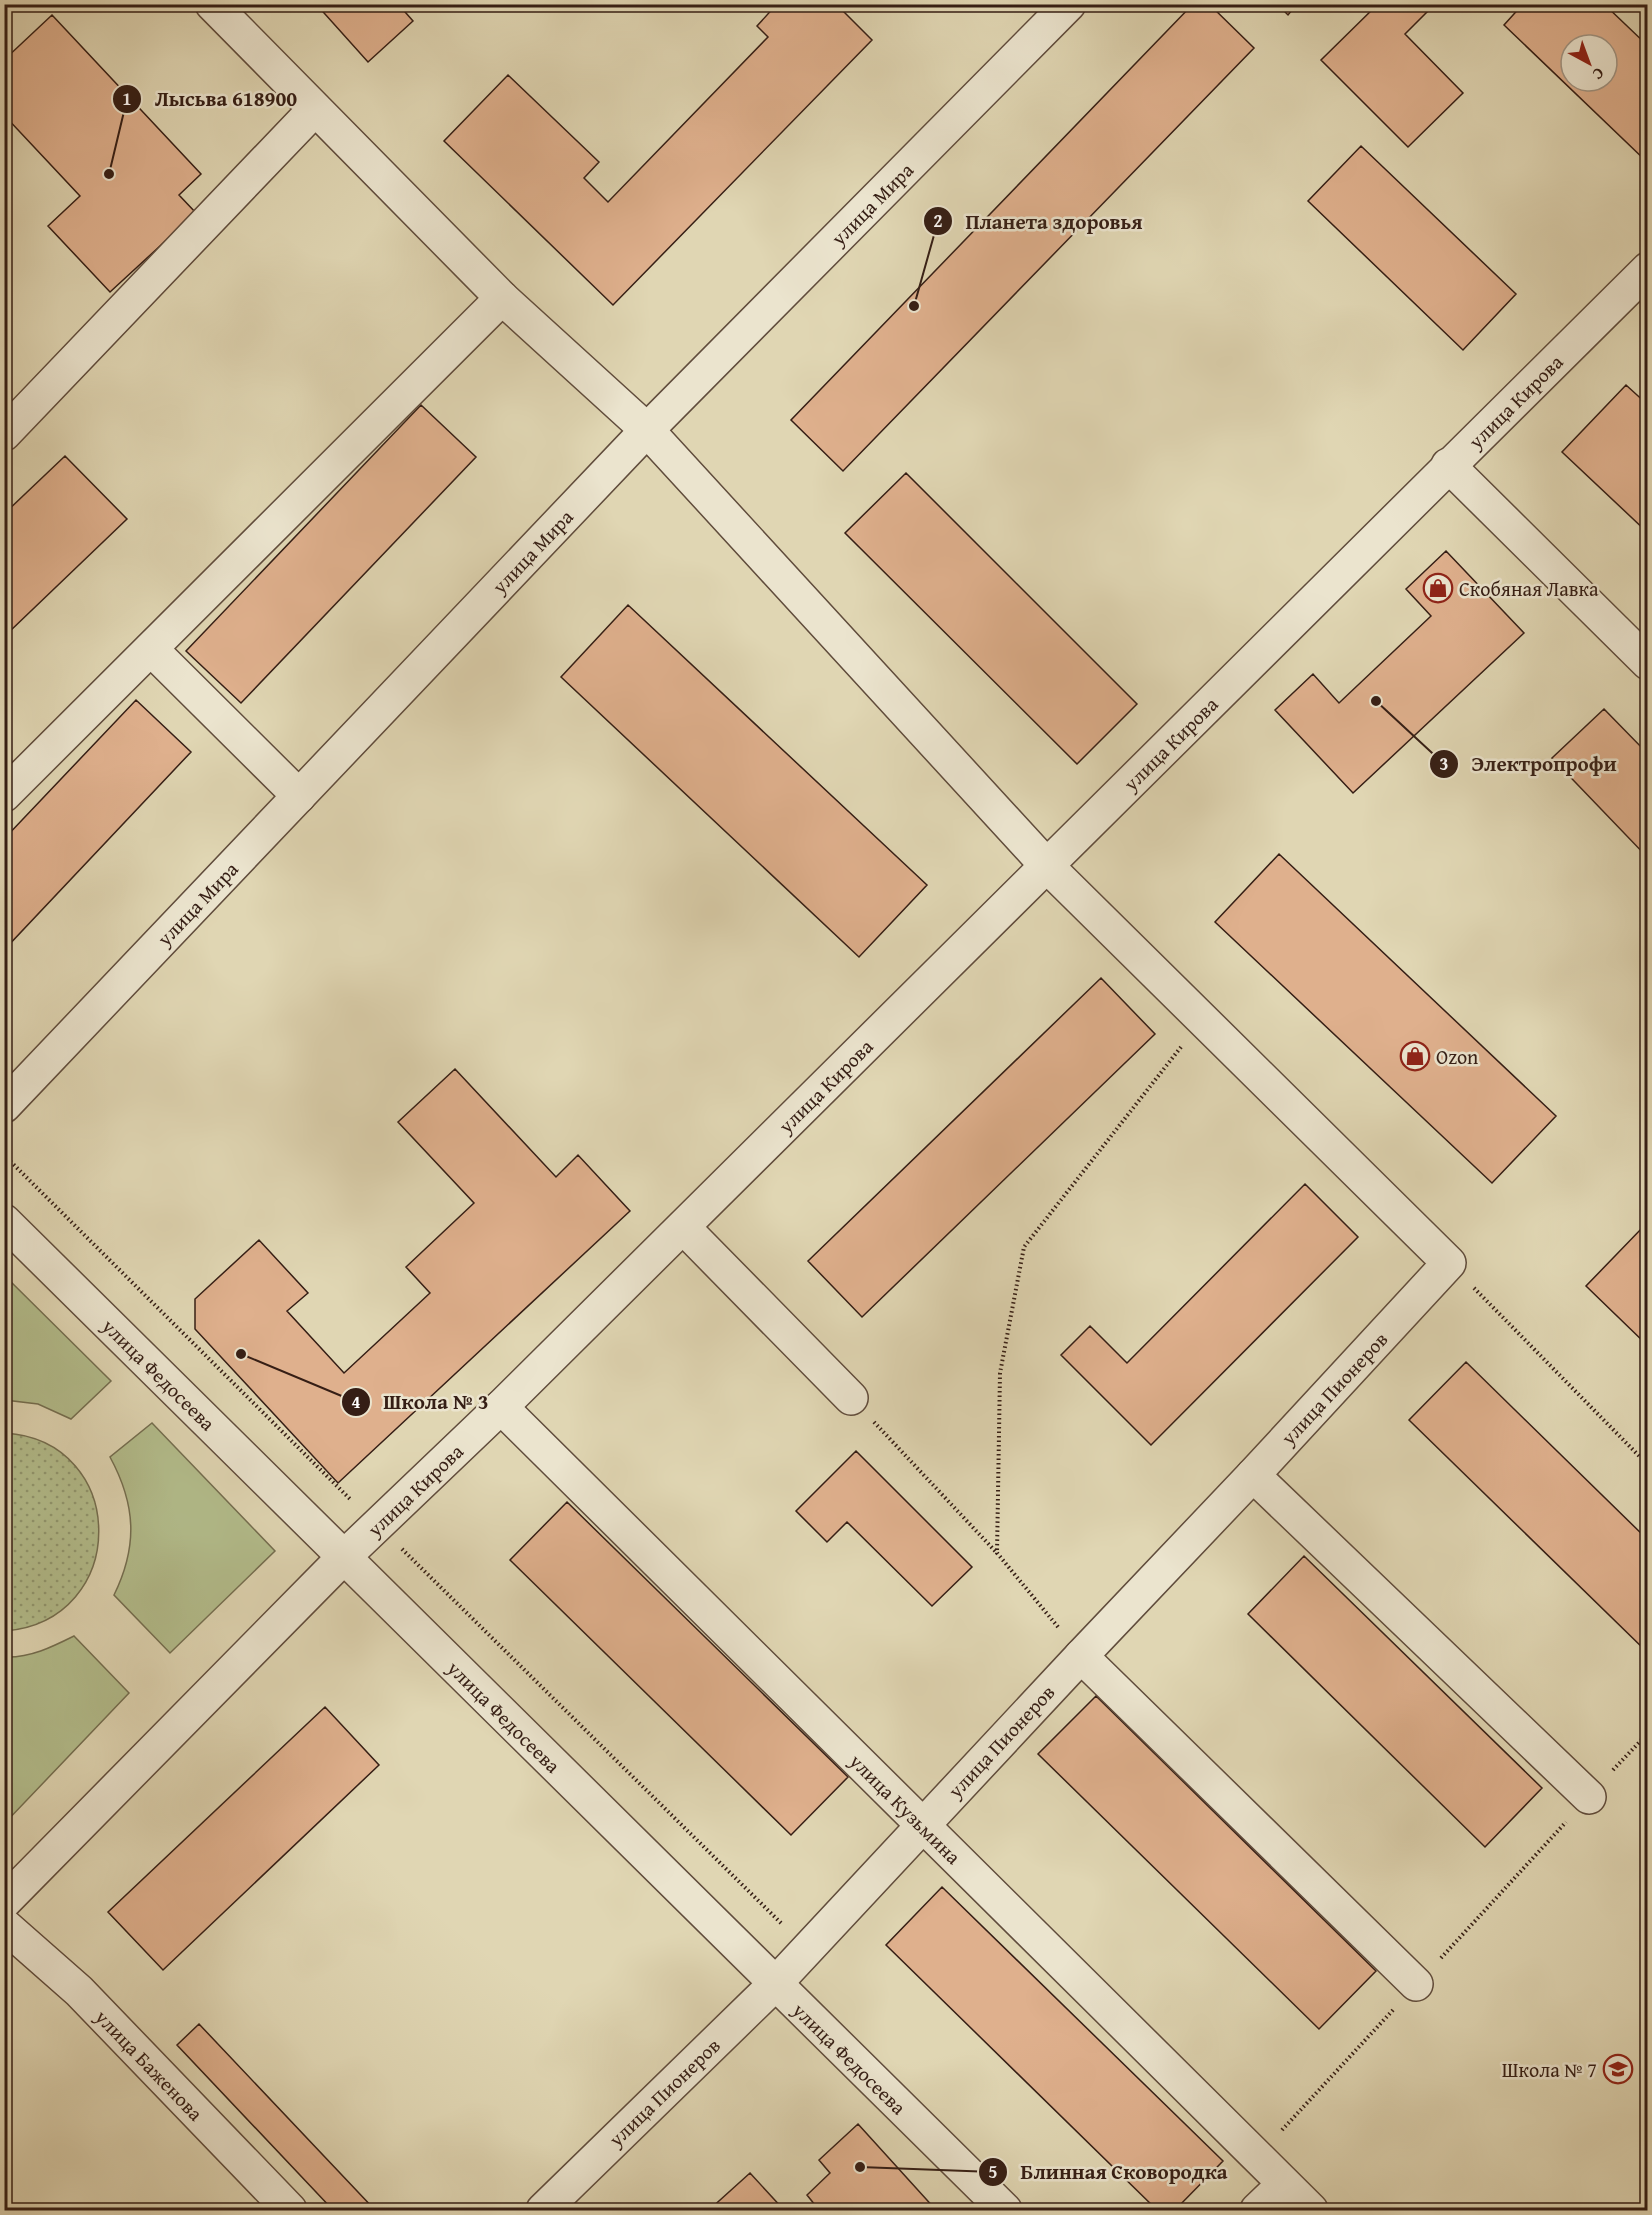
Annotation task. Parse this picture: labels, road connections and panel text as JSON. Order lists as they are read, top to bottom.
{
  "streets": {
    "street": [
      "улица Мира",
      "улица Кирова",
      "улица Федосеева",
      "улица Пионеров",
      "улица Кузьмина",
      "улица Баженова"
    ]
  },
  "crossings": [
    ["улица Кирова", "улица Федосеева"],
    ["улица Кирова", "улица Кузьмина"],
    ["улица Федосеева", "улица Пионеров"],
    ["улица Пионеров", "улица Кузьмина"]
  ],
  "places": {
    "other": [
      "Лысьва 618900",
      "Планета здоровья",
      "Электропрофи",
      "Школа № 3",
      "Блинная Сковородка"
    ],
    "shop": ["Скобяная Лавка", "Ozon"],
    "school or university": ["Школа № 7"]
  },
  "north": "bottom right"
}
